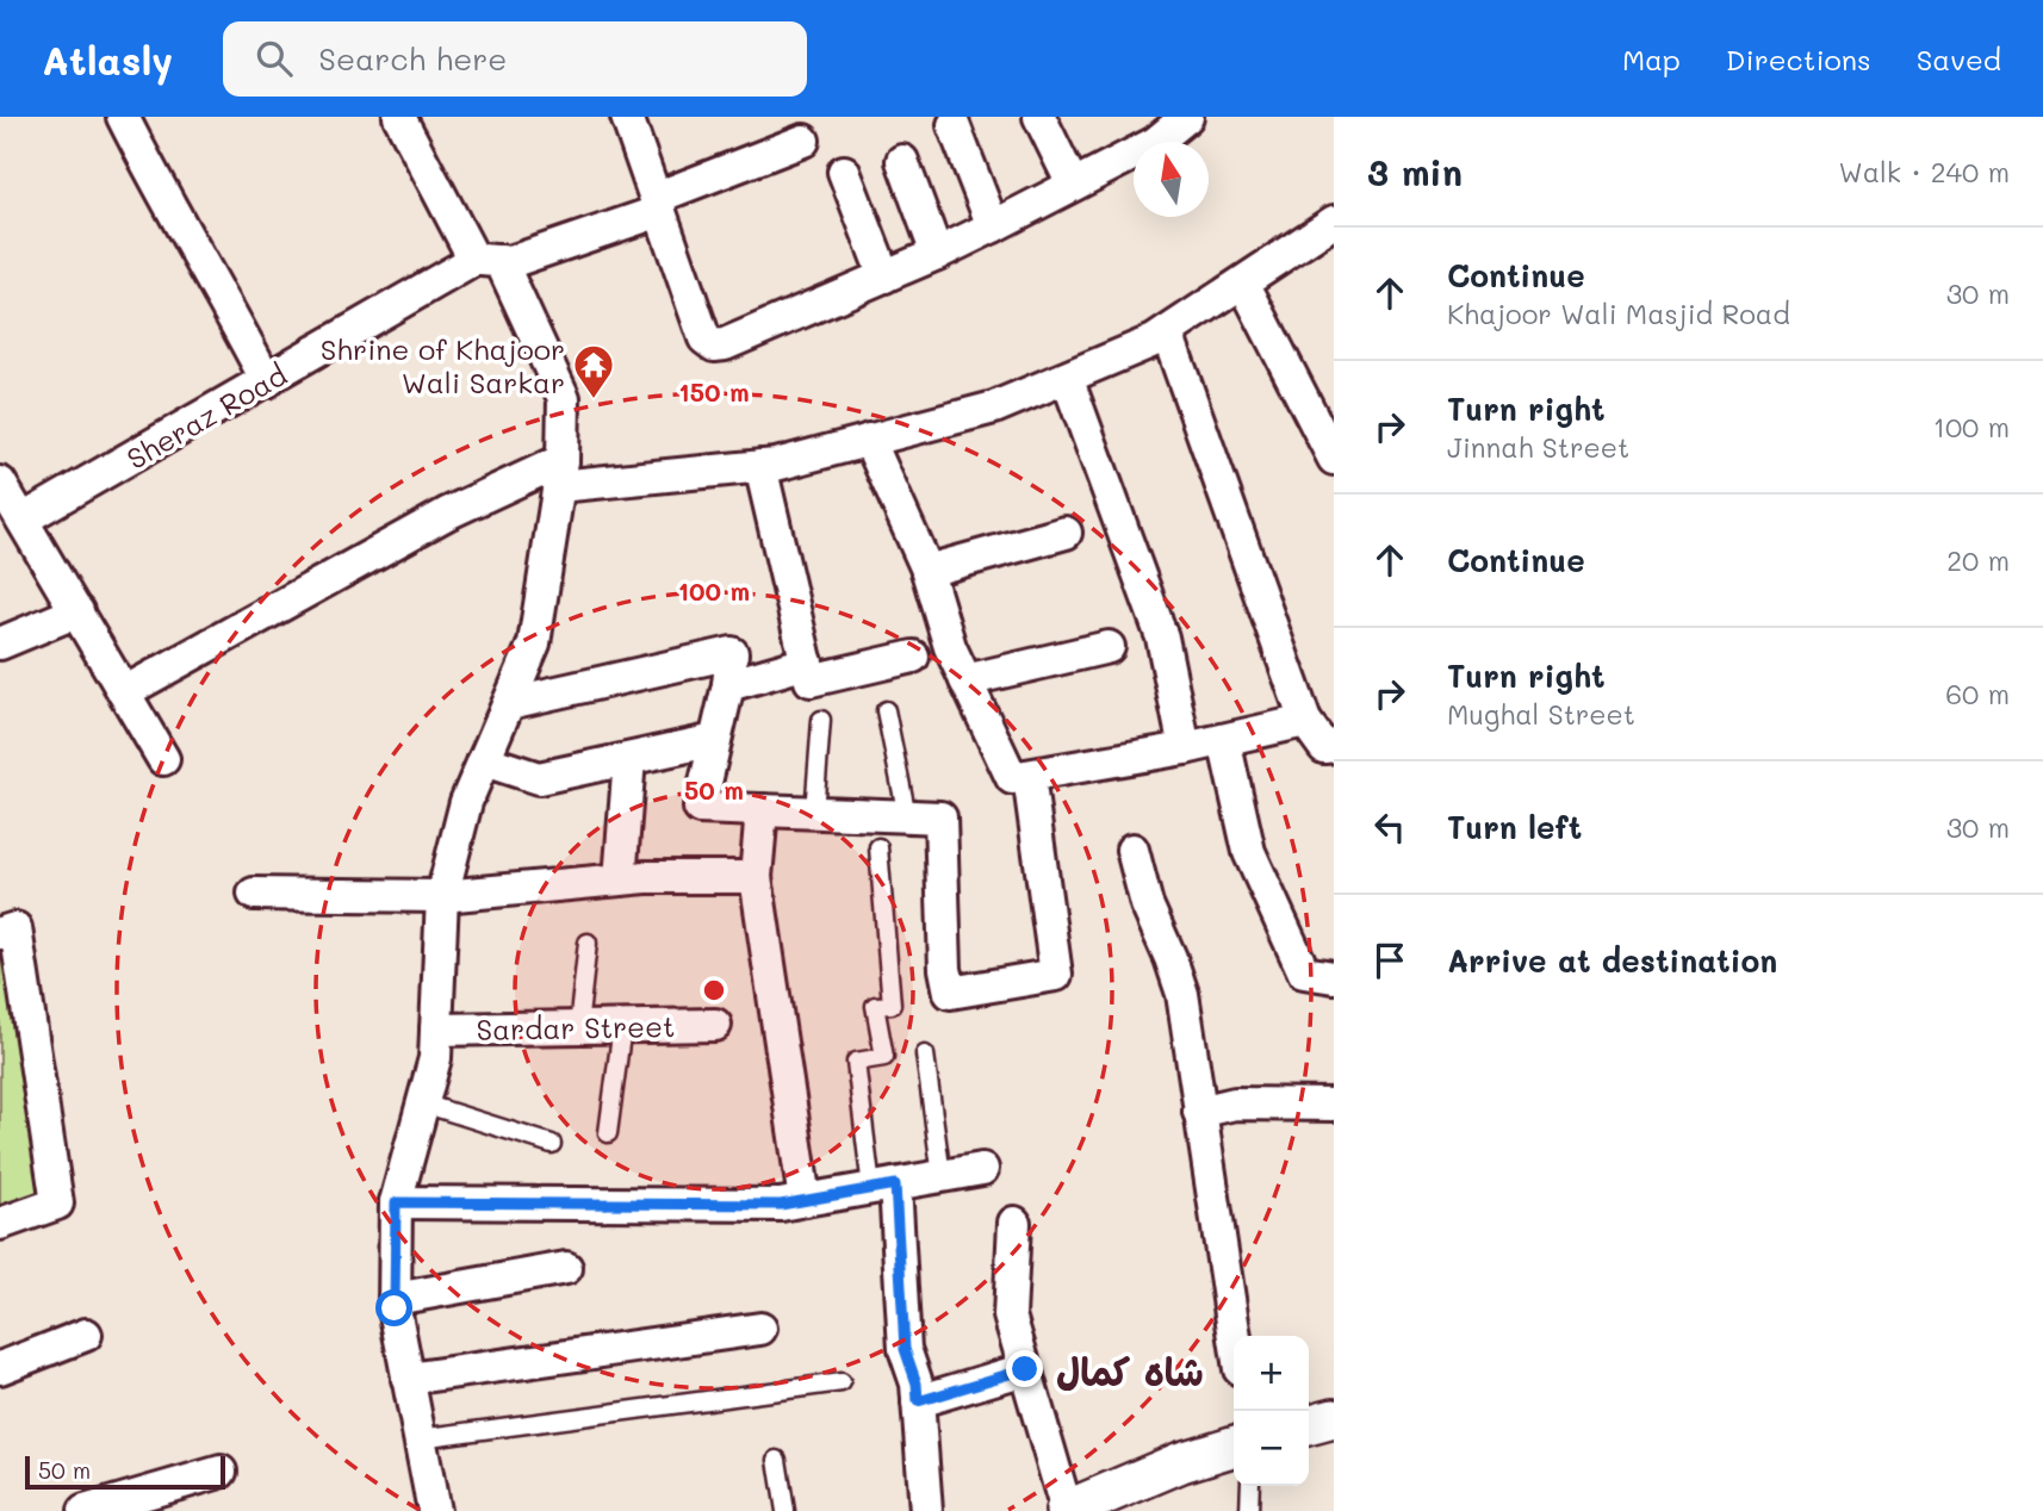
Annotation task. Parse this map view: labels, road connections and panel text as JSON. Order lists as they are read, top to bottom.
{
  "streets": {
    "street": ["Sheraz Road", "Sardar Street"]
  },
  "districts": ["شاہ کمال"],
  "places": {
    "temple": ["Shrine of Khajoor Wali Sarkar"]
  },
  "scale_bar": "50 m",
  "north": "top",
  "page": {
    "header": "Atlasly",
    "search": "Search here",
    "nav": ["Map", "Directions", "Saved"],
    "heading": ["3 min", "Walk · 240 m"],
    "list": [
      ["Continue", "Khajoor Wali Masjid Road", "30 m"],
      ["Turn right", "Jinnah Street", "100 m"],
      ["Continue", "20 m"],
      ["Turn right", "Mughal Street", "60 m"],
      ["Turn left", "30 m"],
      "Arrive at destination"
    ],
    "map_buttons": ["+", "−"],
    "scale": "50 m"
  },
  "rings": ["150 m", "100 m", "50 m"]
}
